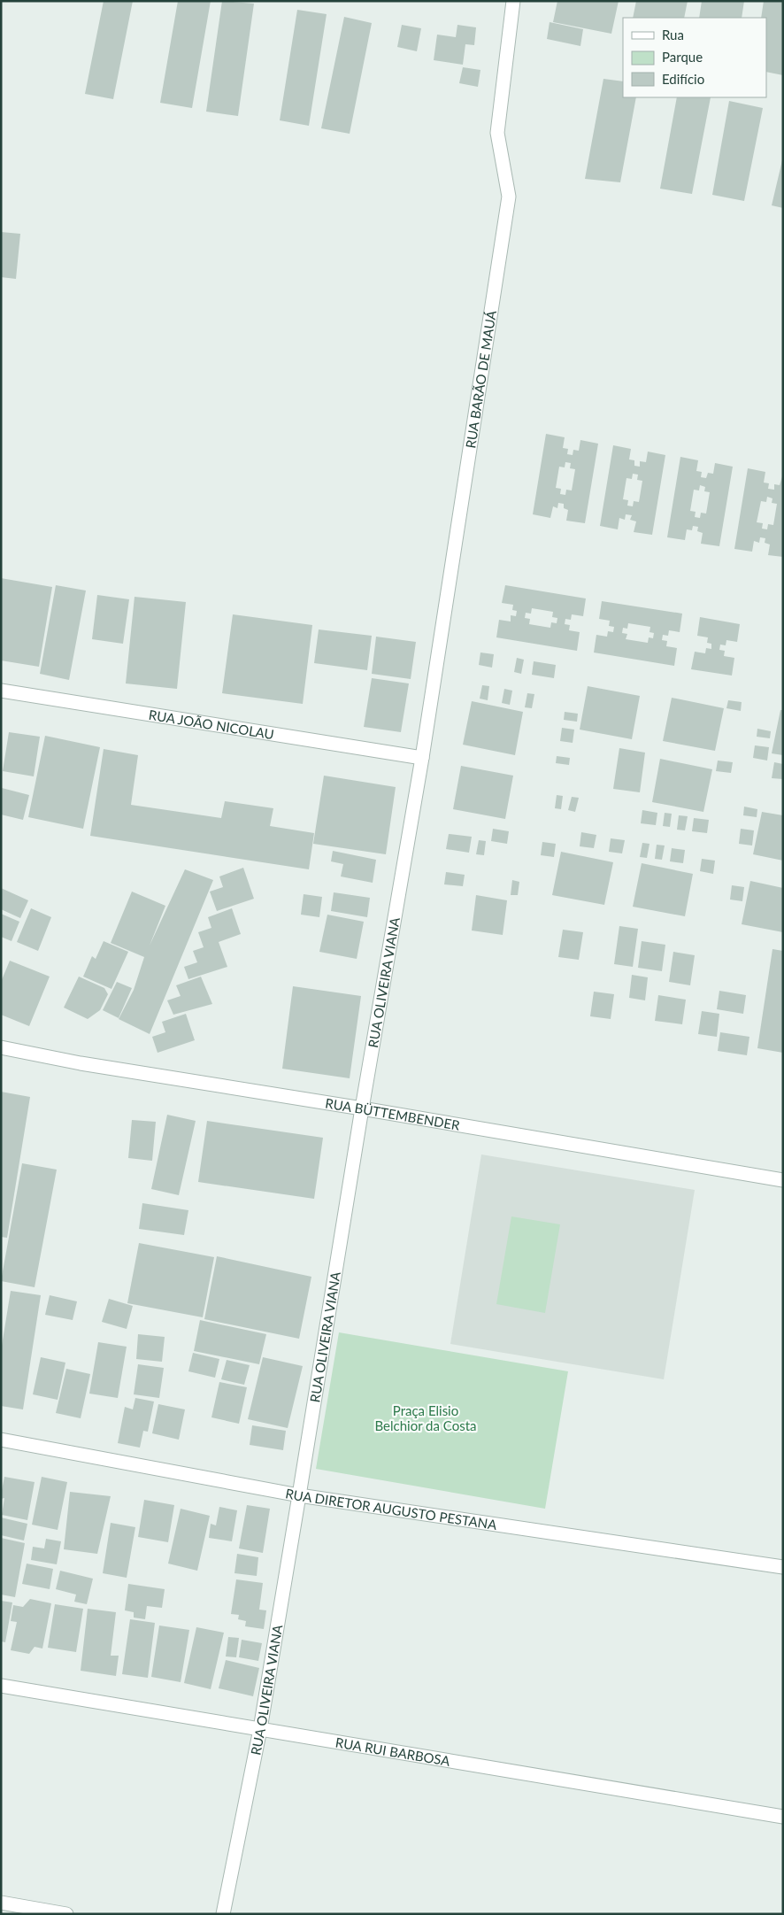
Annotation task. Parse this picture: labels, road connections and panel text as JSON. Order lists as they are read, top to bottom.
{
  "streets": {
    "street": [
      "RUA BARÃO DE MAUÁ",
      "RUA JOÃO NICOLAU",
      "RUA OLIVEIRA VIANA",
      "RUA BÜTTEMBENDER",
      "RUA DIRETOR AUGUSTO PESTANA",
      "RUA RUI BARBOSA"
    ]
  },
  "crossings": [
    ["RUA BARÃO DE MAUÁ", "RUA JOÃO NICOLAU"],
    ["RUA BARÃO DE MAUÁ", "RUA OLIVEIRA VIANA"],
    ["RUA JOÃO NICOLAU", "RUA OLIVEIRA VIANA"],
    ["RUA OLIVEIRA VIANA", "RUA BÜTTEMBENDER"],
    ["RUA OLIVEIRA VIANA", "RUA DIRETOR AUGUSTO PESTANA"],
    ["RUA OLIVEIRA VIANA", "RUA RUI BARBOSA"]
  ],
  "parks": ["Praça Elisio Belchior da Costa"],
  "legend": ["Rua", "Parque", "Edifício"]
}
